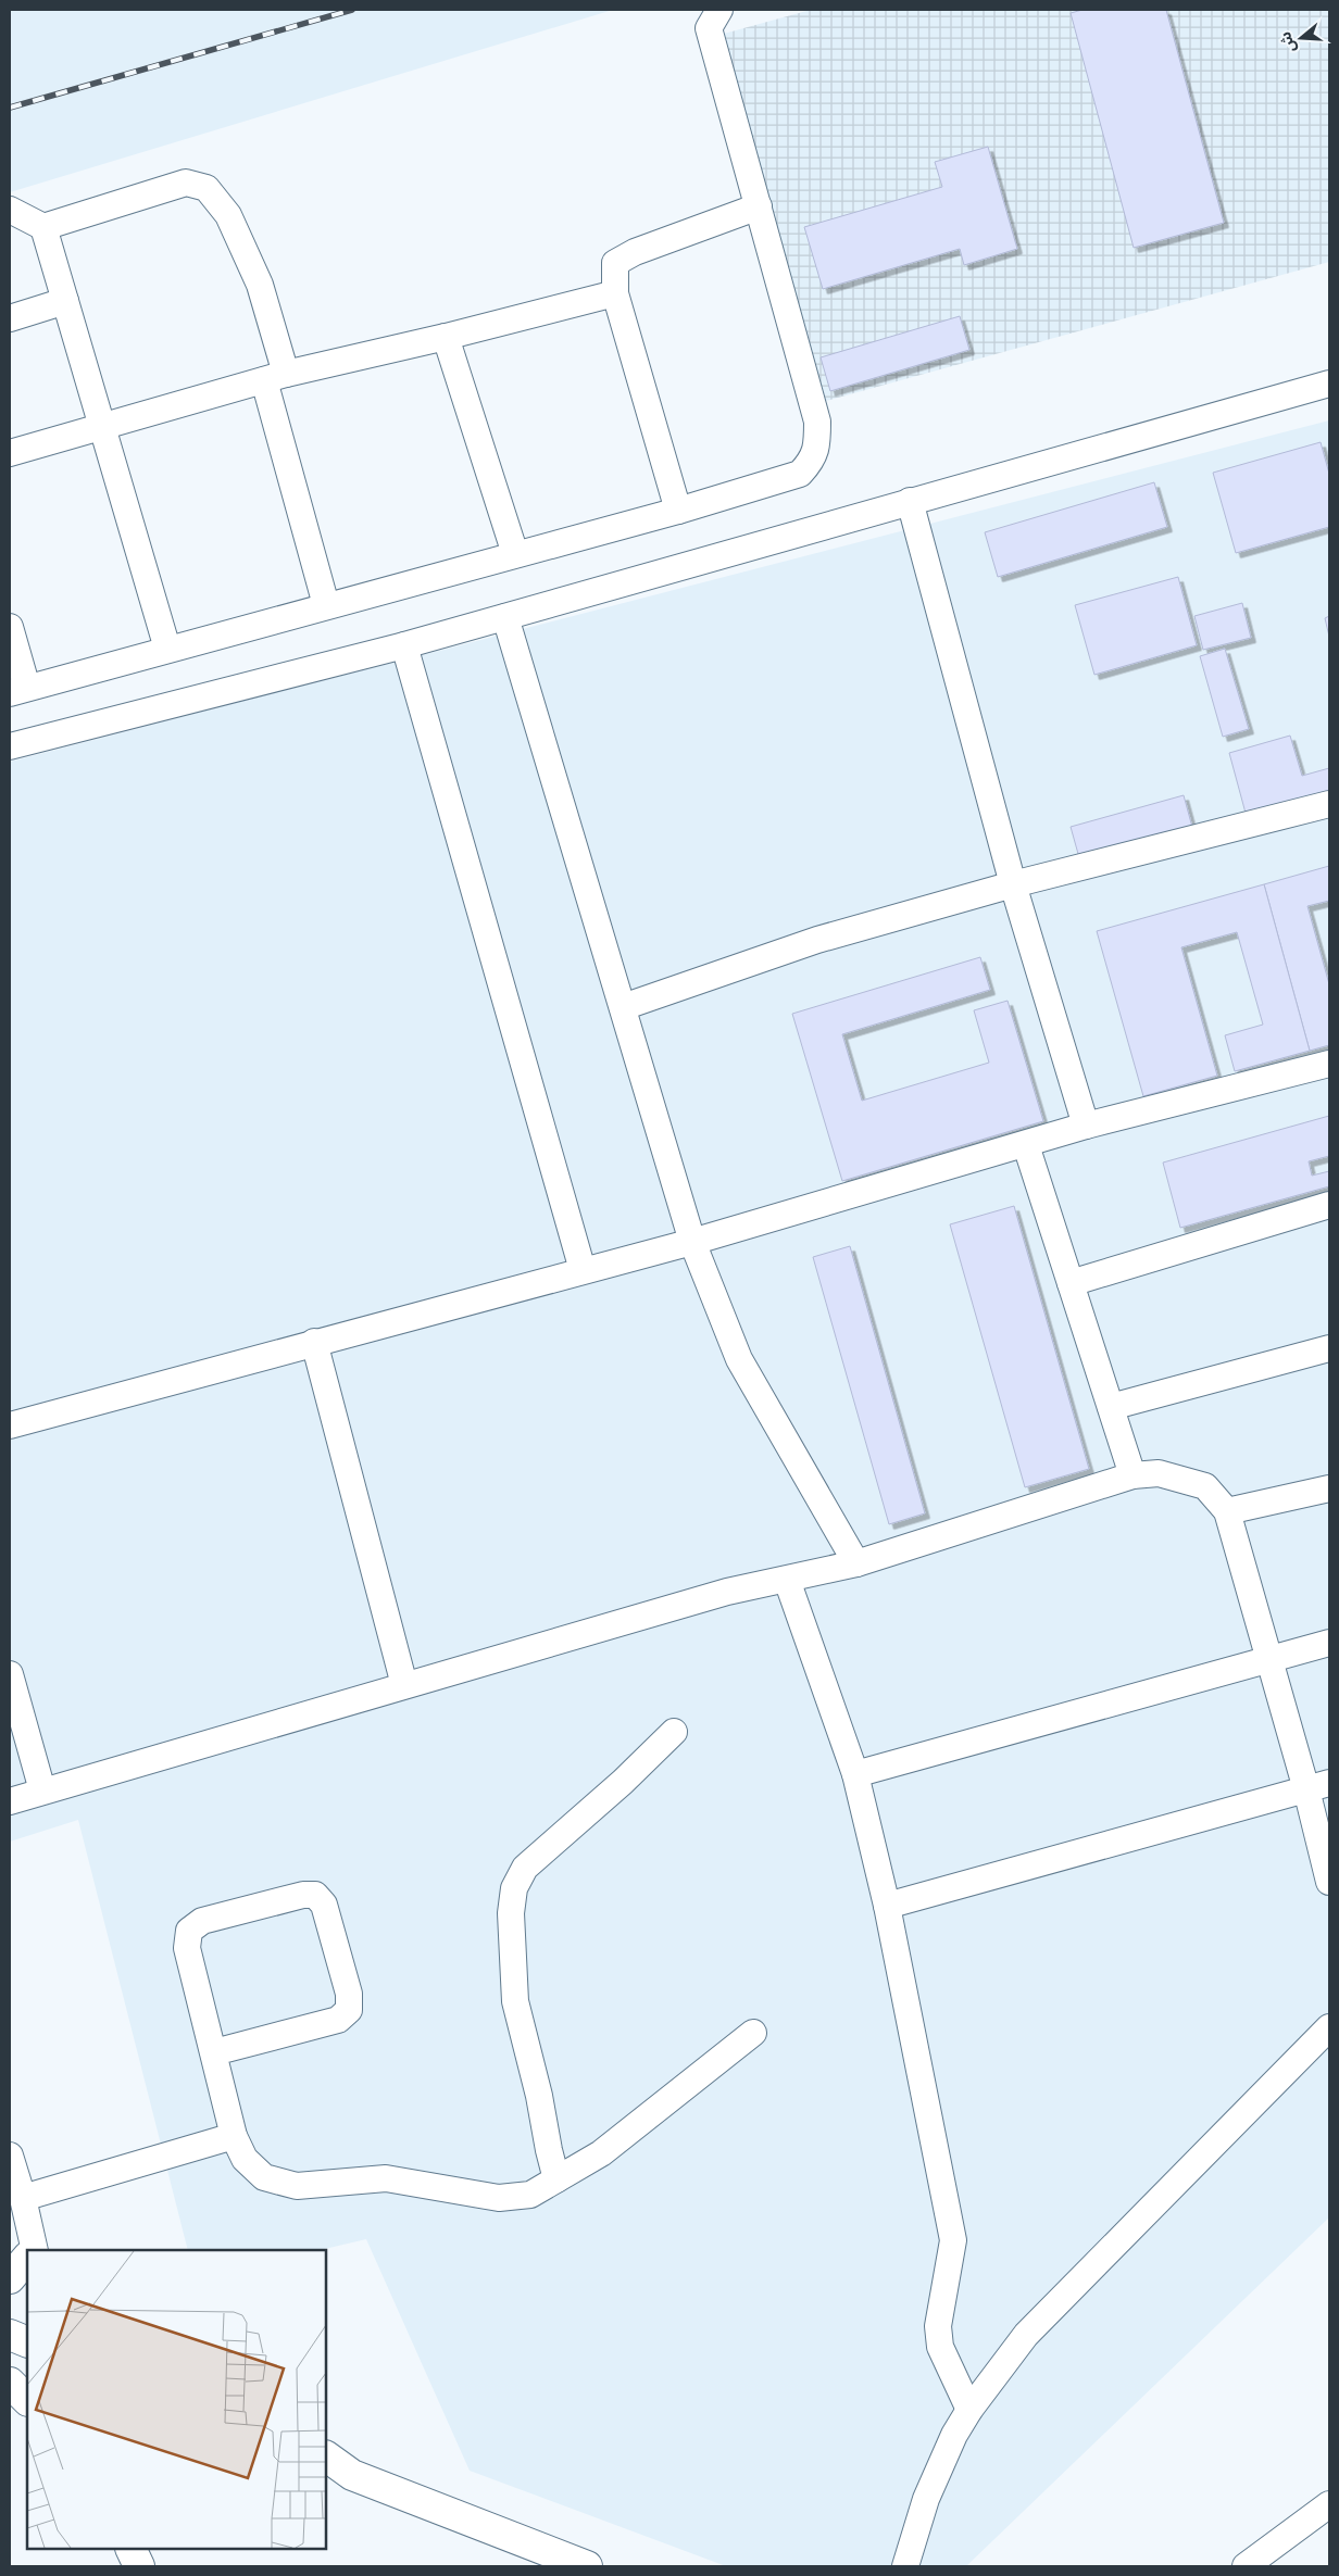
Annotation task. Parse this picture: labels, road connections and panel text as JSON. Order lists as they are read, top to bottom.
{
  "north": "left"
}
